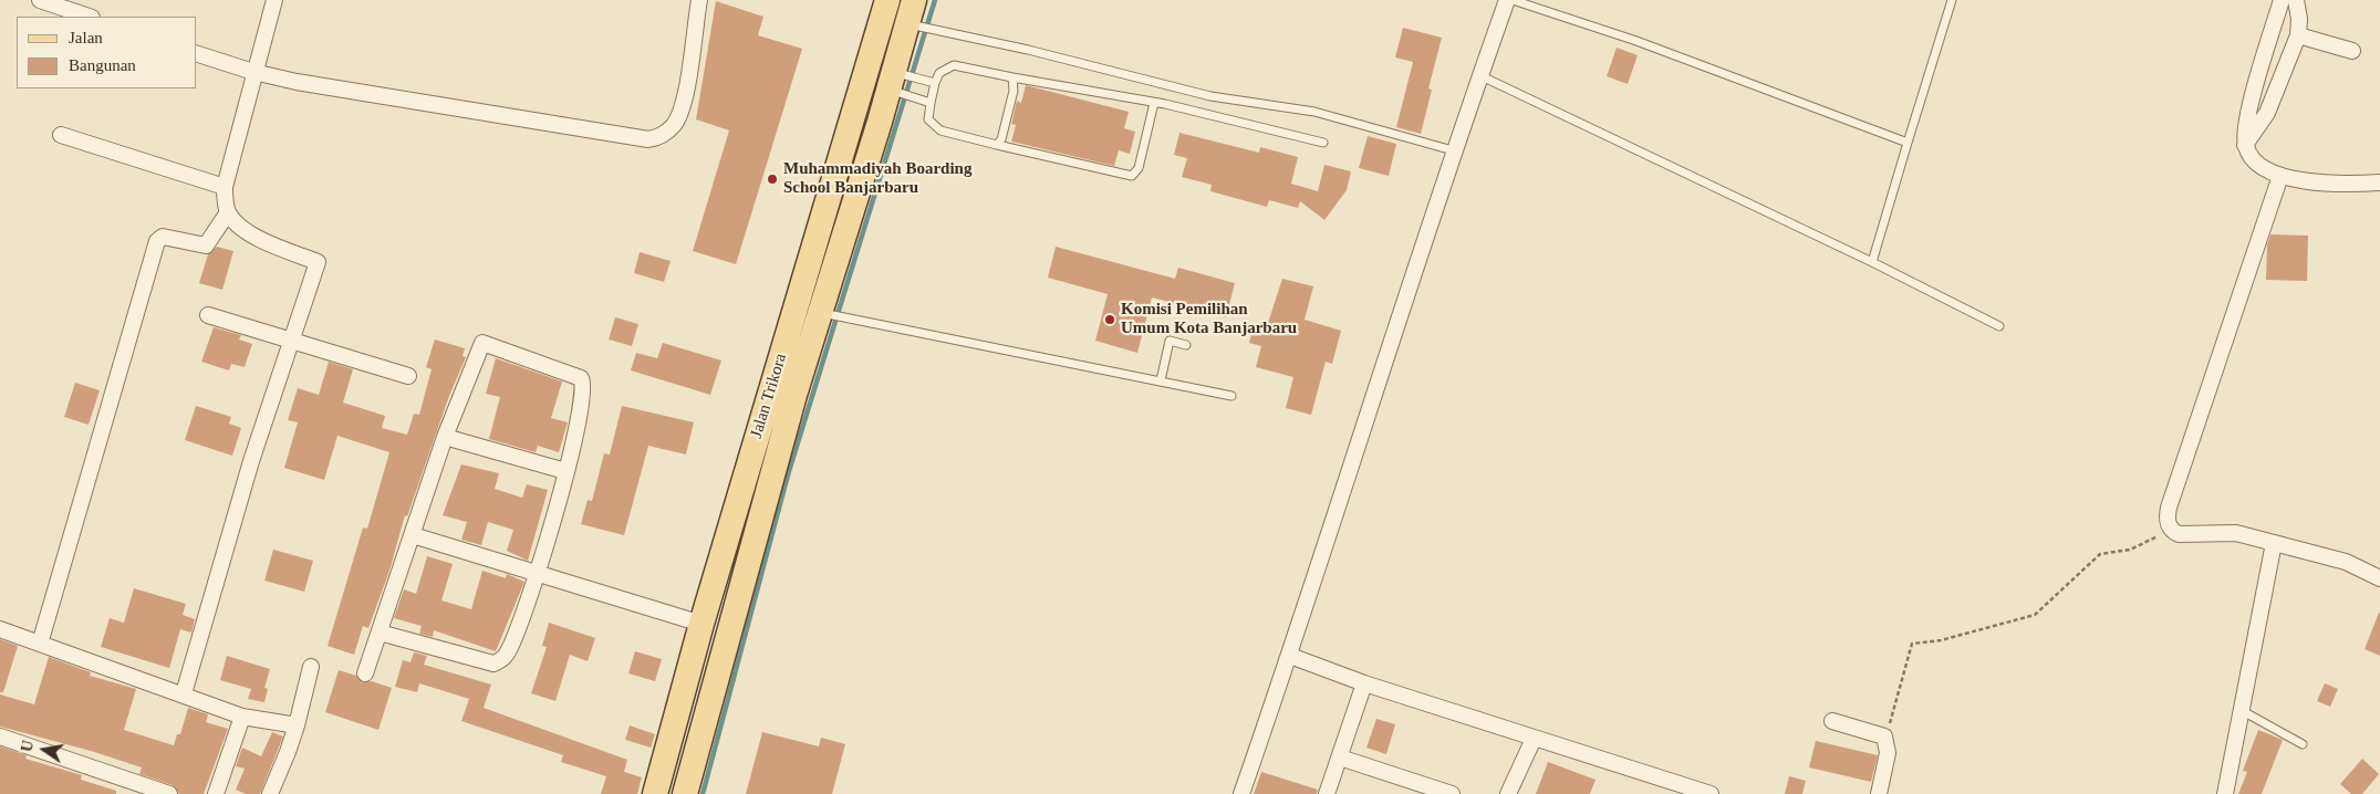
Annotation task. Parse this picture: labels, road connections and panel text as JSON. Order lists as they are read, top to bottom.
{
  "streets": {
    "main road": ["Jalan Trikora"]
  },
  "places": ["Muhammadiyah Boarding School Banjarbaru", "Komisi Pemilihan Umum Kota Banjarbaru"],
  "legend": ["Jalan", "Bangunan"],
  "north": "left"
}
